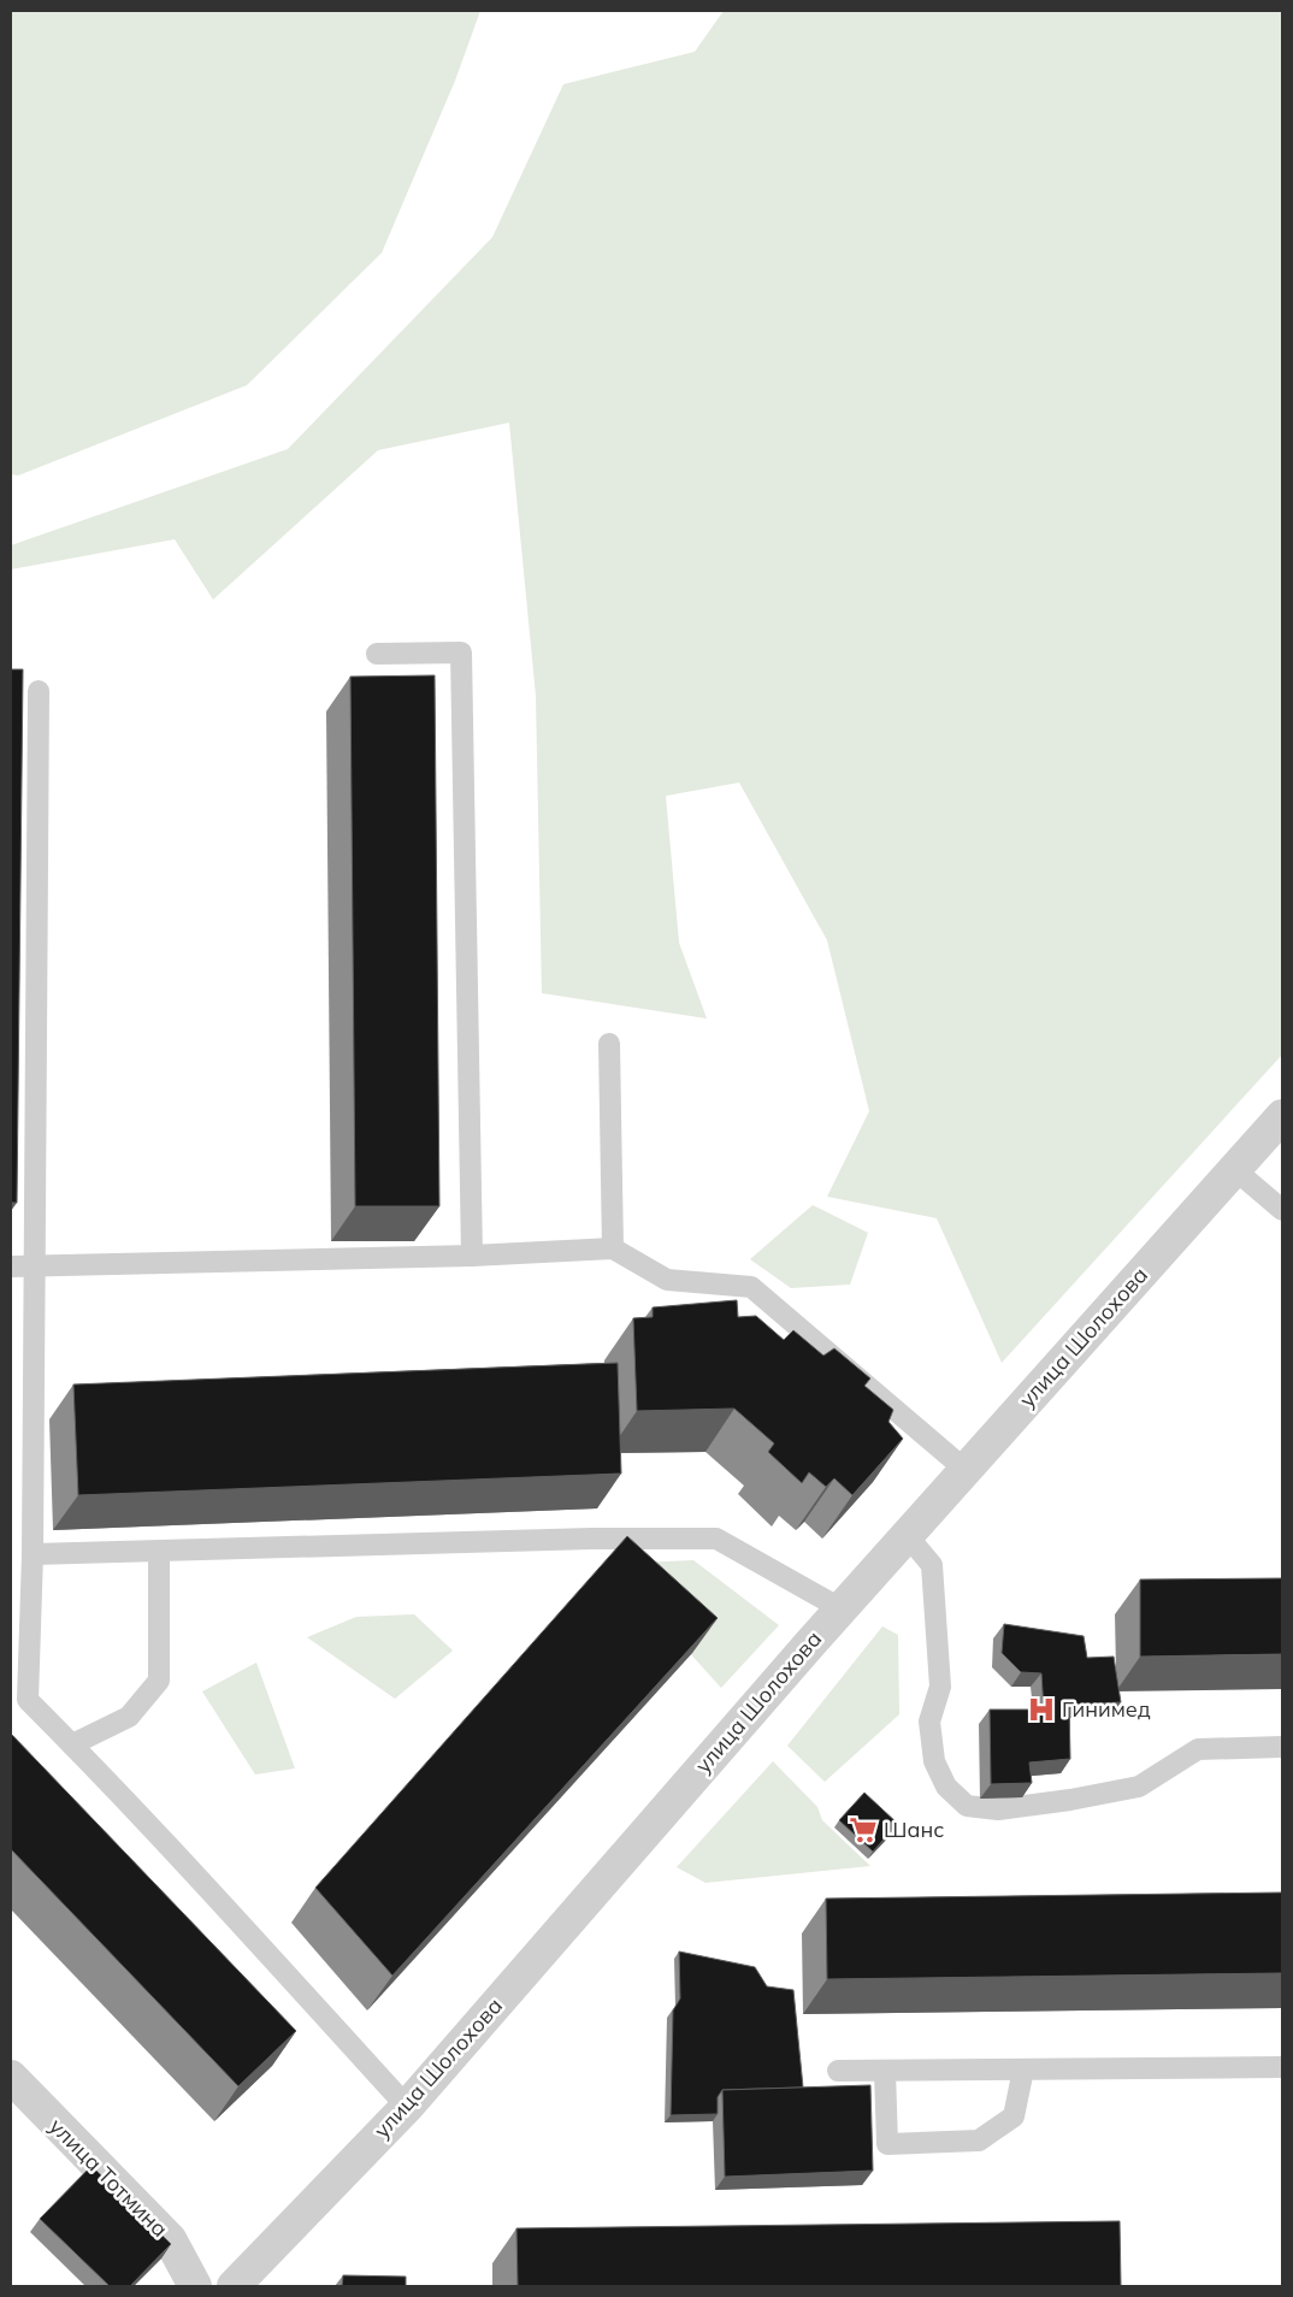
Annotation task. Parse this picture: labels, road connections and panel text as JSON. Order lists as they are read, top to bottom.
{
  "streets": {
    "street": ["улица Шолохова", "улица Тотмина"]
  },
  "places": {
    "hospital": ["Гинимед"],
    "supermarket": ["Шанс"]
  }
}
